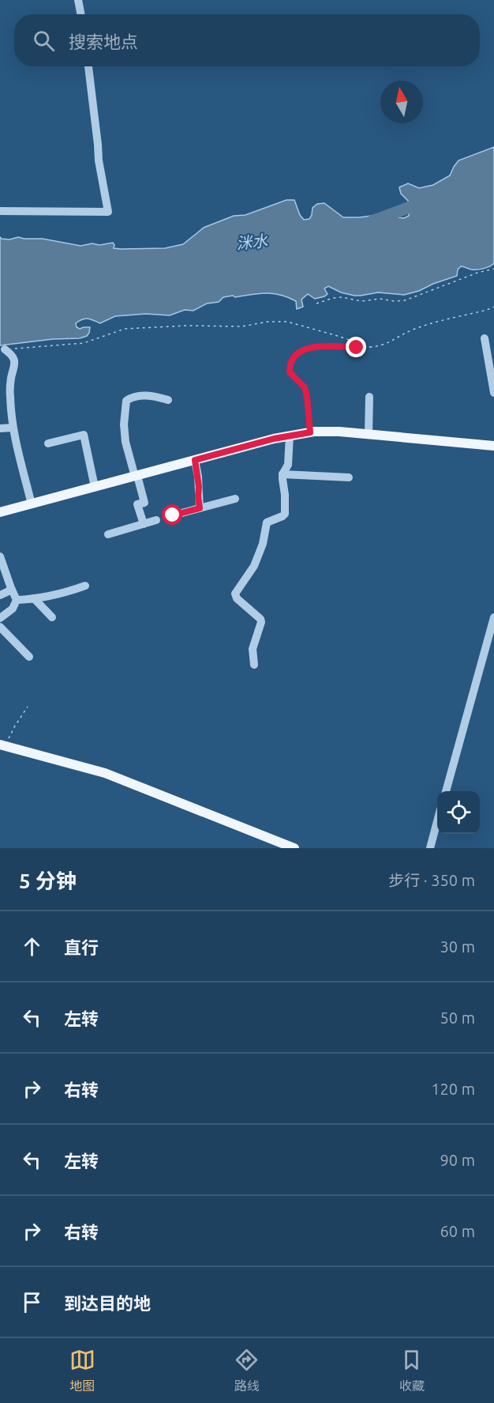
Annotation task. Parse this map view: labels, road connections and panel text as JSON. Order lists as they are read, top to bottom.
{
  "water": ["洣水"],
  "north": "top",
  "page": {
    "search": "搜索地点",
    "heading": ["5 分钟", "步行 · 350 m"],
    "list": [
      ["直行", "30 m"],
      ["左转", "50 m"],
      ["右转", "120 m"],
      ["左转", "90 m"],
      ["右转", "60 m"],
      "到达目的地"
    ],
    "nav": ["地图", "路线", "收藏"]
  }
}
